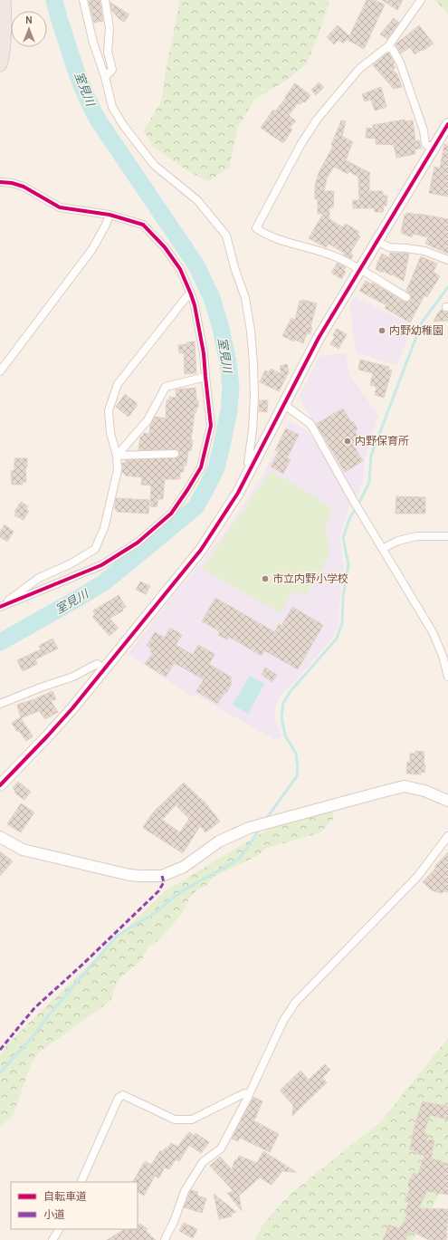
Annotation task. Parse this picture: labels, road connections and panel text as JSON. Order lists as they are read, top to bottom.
{
  "water": ["室見川"],
  "places": ["内野幼稚園", "内野保育所", "市立内野小学校"],
  "legend": ["自転車道", "小道"],
  "north": "top"
}
